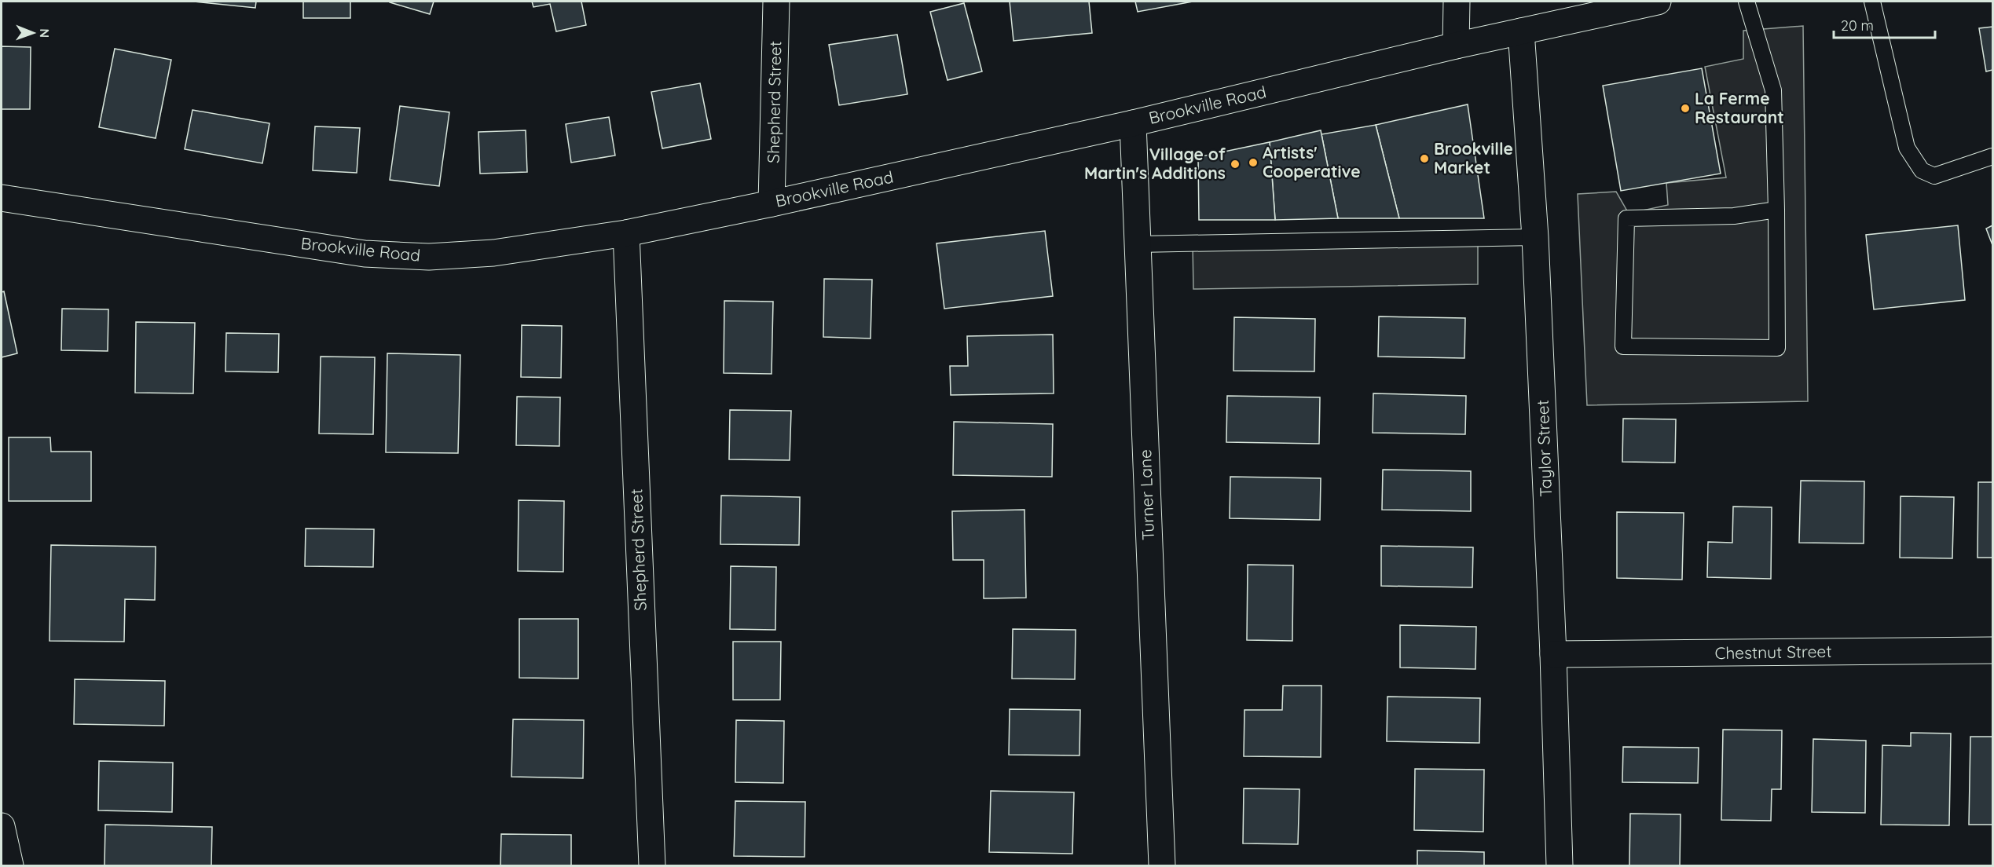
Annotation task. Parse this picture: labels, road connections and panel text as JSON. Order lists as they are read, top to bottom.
{
  "streets": {
    "street": [
      "Shepherd Street",
      "Brookville Road",
      "Taylor Street",
      "Turner Lane",
      "Chestnut Street"
    ]
  },
  "crossings": [
    ["Shepherd Street", "Brookville Road"],
    ["Brookville Road", "Taylor Street"],
    ["Brookville Road", "Turner Lane"],
    ["Taylor Street", "Chestnut Street"]
  ],
  "places": [
    "La Ferme Restaurant",
    "Brookville Market",
    "Artists' Cooperative",
    "Village of Martin's Additions"
  ],
  "scale_bar": "20 m",
  "north": "right"
}
